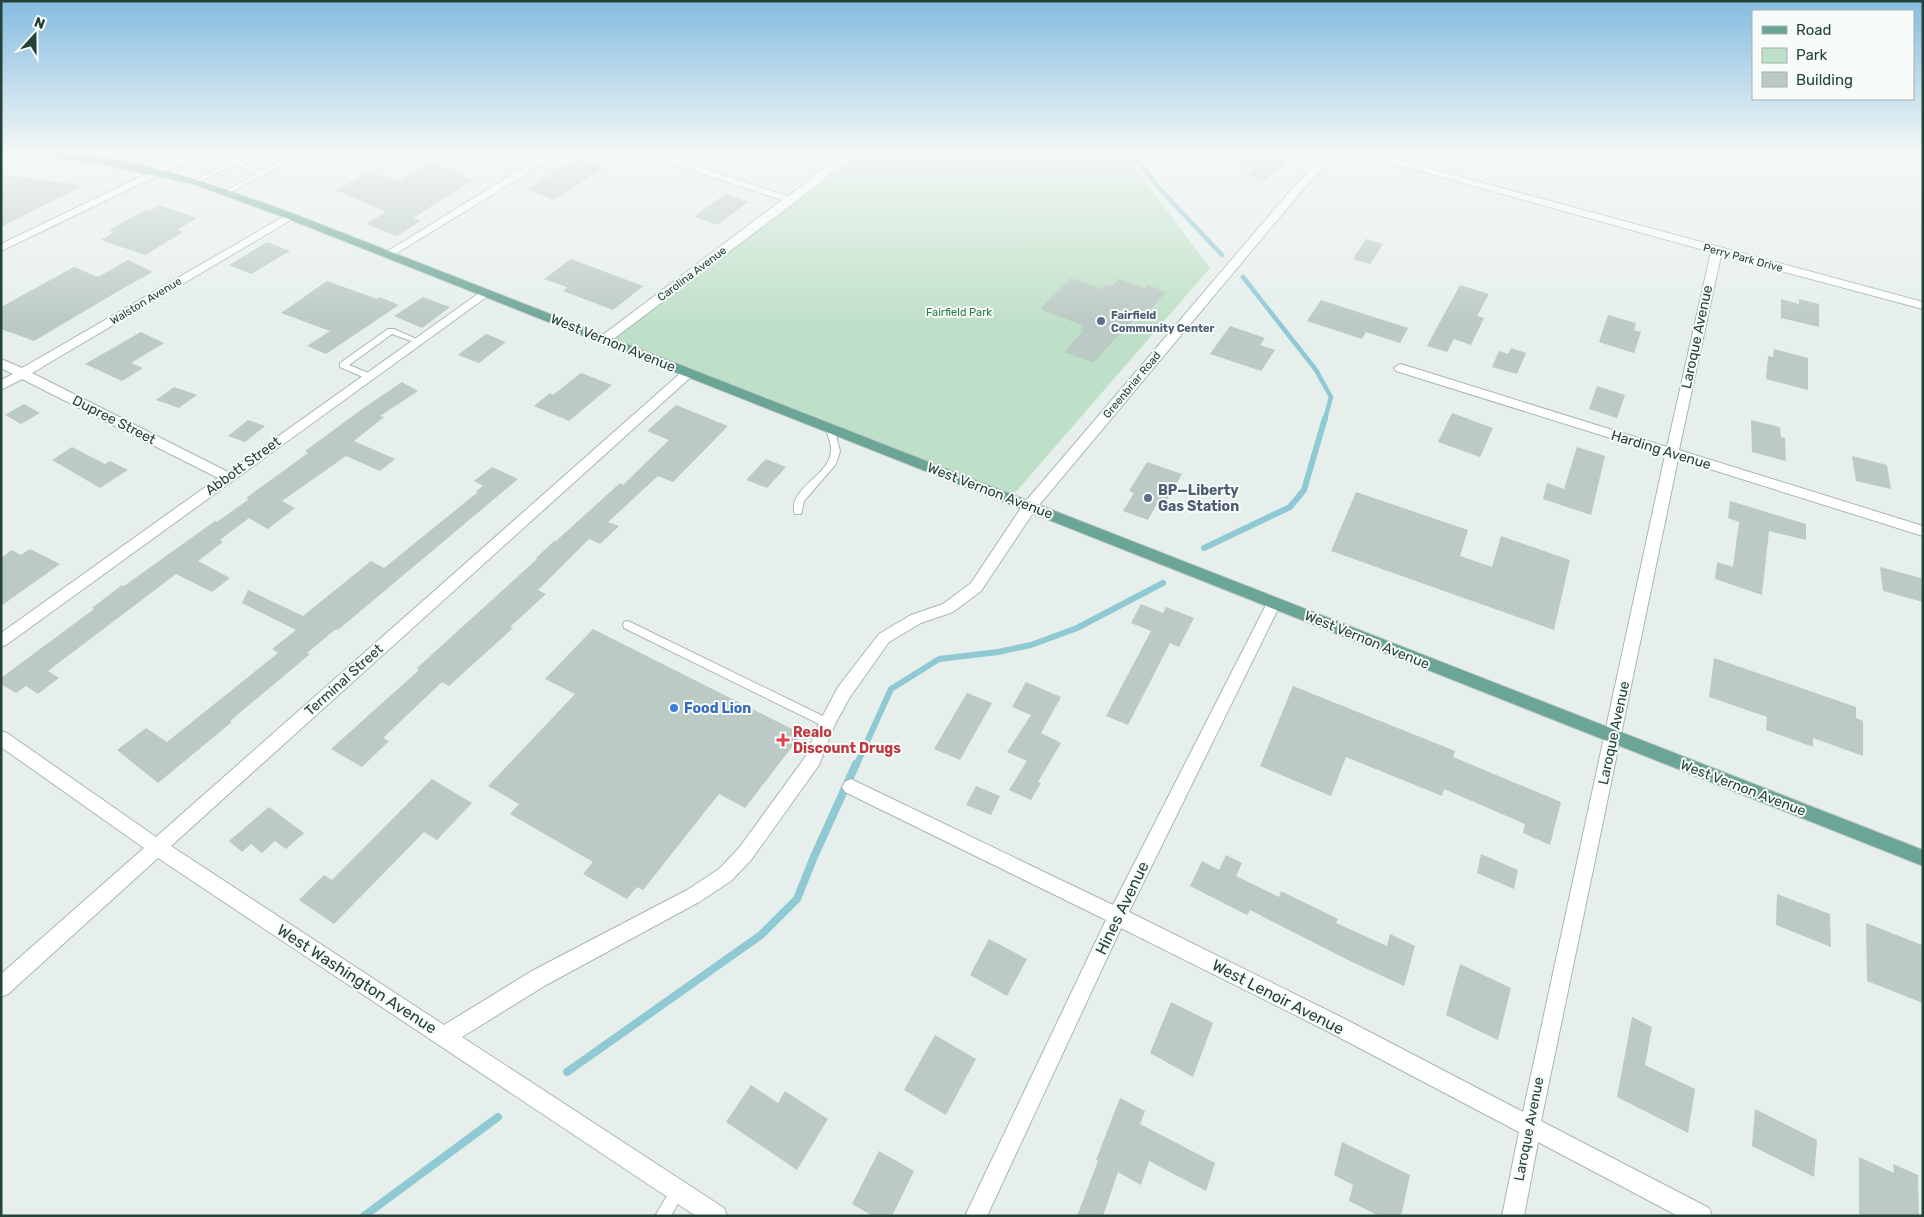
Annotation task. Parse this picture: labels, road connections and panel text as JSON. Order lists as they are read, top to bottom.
{
  "streets": {
    "main road": ["West Vernon Avenue"],
    "street": [
      "Perry Park Drive",
      "Carolina Avenue",
      "Walston Avenue",
      "Laroque Avenue",
      "Greenbriar Road",
      "Dupree Street",
      "Harding Avenue",
      "Abbott Street",
      "Terminal Street",
      "Hines Avenue",
      "West Washington Avenue",
      "West Lenoir Avenue"
    ]
  },
  "crossings": [
    ["Perry Park Drive", "Laroque Avenue"],
    ["Carolina Avenue", "West Vernon Avenue"],
    ["Walston Avenue", "West Vernon Avenue"],
    ["Walston Avenue", "Dupree Street"],
    ["Laroque Avenue", "West Vernon Avenue"],
    ["Laroque Avenue", "Harding Avenue"],
    ["Laroque Avenue", "West Lenoir Avenue"],
    ["West Vernon Avenue", "Greenbriar Road"],
    ["West Vernon Avenue", "Abbott Street"],
    ["West Vernon Avenue", "Terminal Street"],
    ["West Vernon Avenue", "Hines Avenue"],
    ["Greenbriar Road", "West Washington Avenue"],
    ["Dupree Street", "Abbott Street"],
    ["Terminal Street", "West Washington Avenue"],
    ["Hines Avenue", "West Lenoir Avenue"]
  ],
  "parks": ["Fairfield Park"],
  "places": {
    "other": ["Fairfield Community Center", "BP—Liberty Gas Station", "Food Lion"],
    "health": ["Realo Discount Drugs"]
  },
  "legend": ["Road", "Park", "Building"],
  "north": "top"
}
